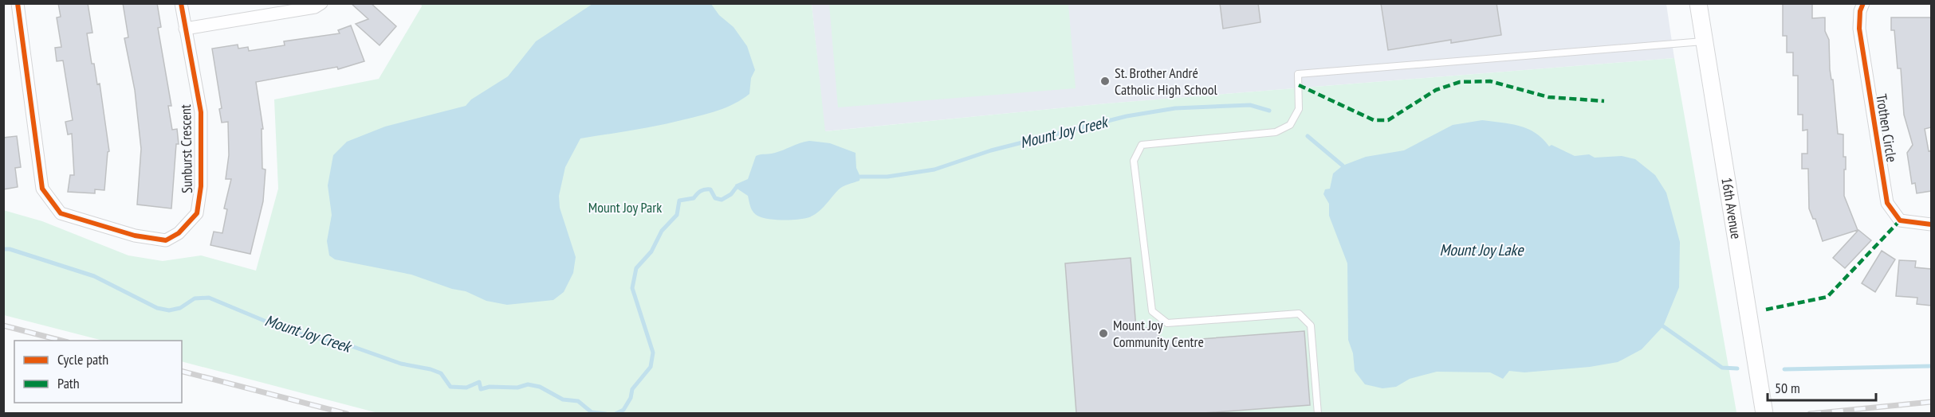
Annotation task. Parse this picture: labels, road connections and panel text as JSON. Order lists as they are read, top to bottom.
{
  "streets": {
    "main road": ["16th Avenue"],
    "street": ["Trothen Circle", "Sunburst Crescent"]
  },
  "water": ["Mount Joy Creek", "Mount Joy Lake"],
  "parks": ["Mount Joy Park"],
  "places": ["St. Brother André Catholic High School", "Mount Joy Community Centre"],
  "legend": ["Cycle path", "Path"],
  "scale_bar": "50 m"
}
